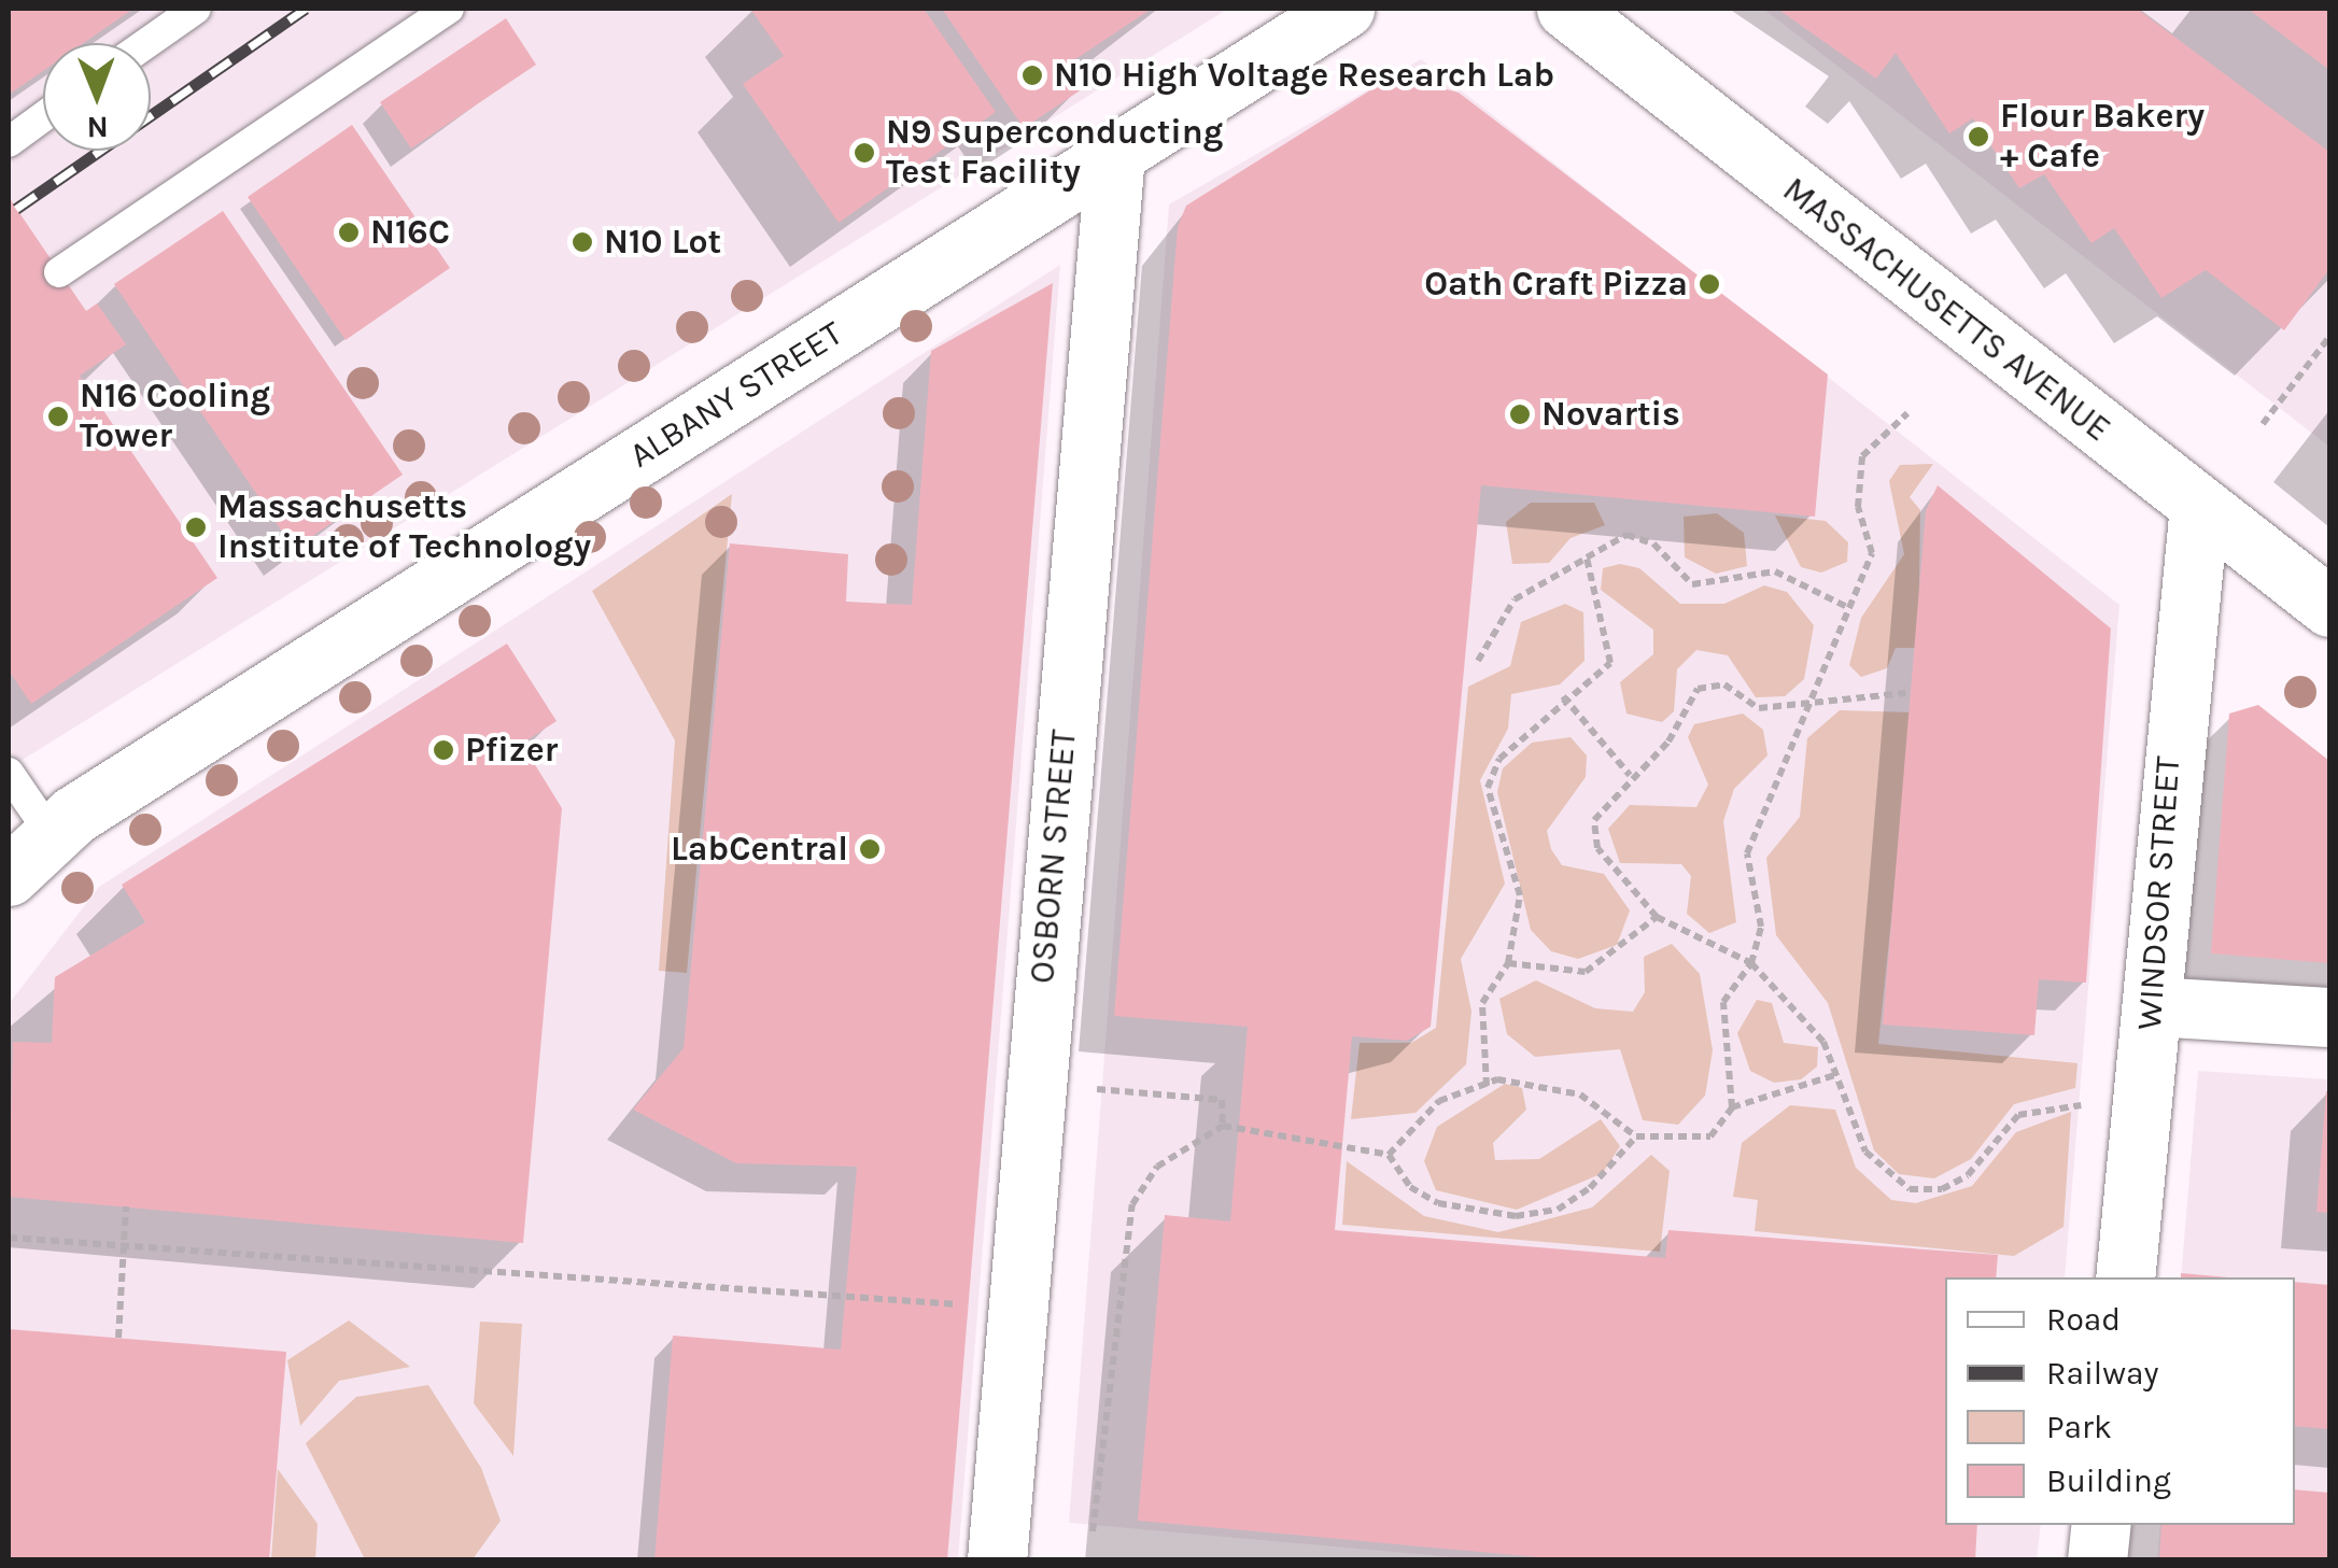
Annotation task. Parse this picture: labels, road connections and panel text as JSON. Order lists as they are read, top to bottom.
{
  "streets": {
    "main road": [
      "MASSACHUSETTS AVENUE",
      "ALBANY STREET",
      "OSBORN STREET",
      "WINDSOR STREET"
    ]
  },
  "crossings": [
    ["MASSACHUSETTS AVENUE", "WINDSOR STREET"],
    ["ALBANY STREET", "OSBORN STREET"]
  ],
  "places": [
    "N10 High Voltage Research Lab",
    "Flour Bakery + Cafe",
    "N9 Superconducting Test Facility",
    "N16C",
    "N10 Lot",
    "Oath Craft Pizza",
    "Novartis",
    "N16 Cooling Tower",
    "Massachusetts Institute of Technology",
    "Pfizer",
    "LabCentral"
  ],
  "legend": [
    "Road",
    "Railway",
    "Park",
    "Building"
  ],
  "north": "bottom"
}
